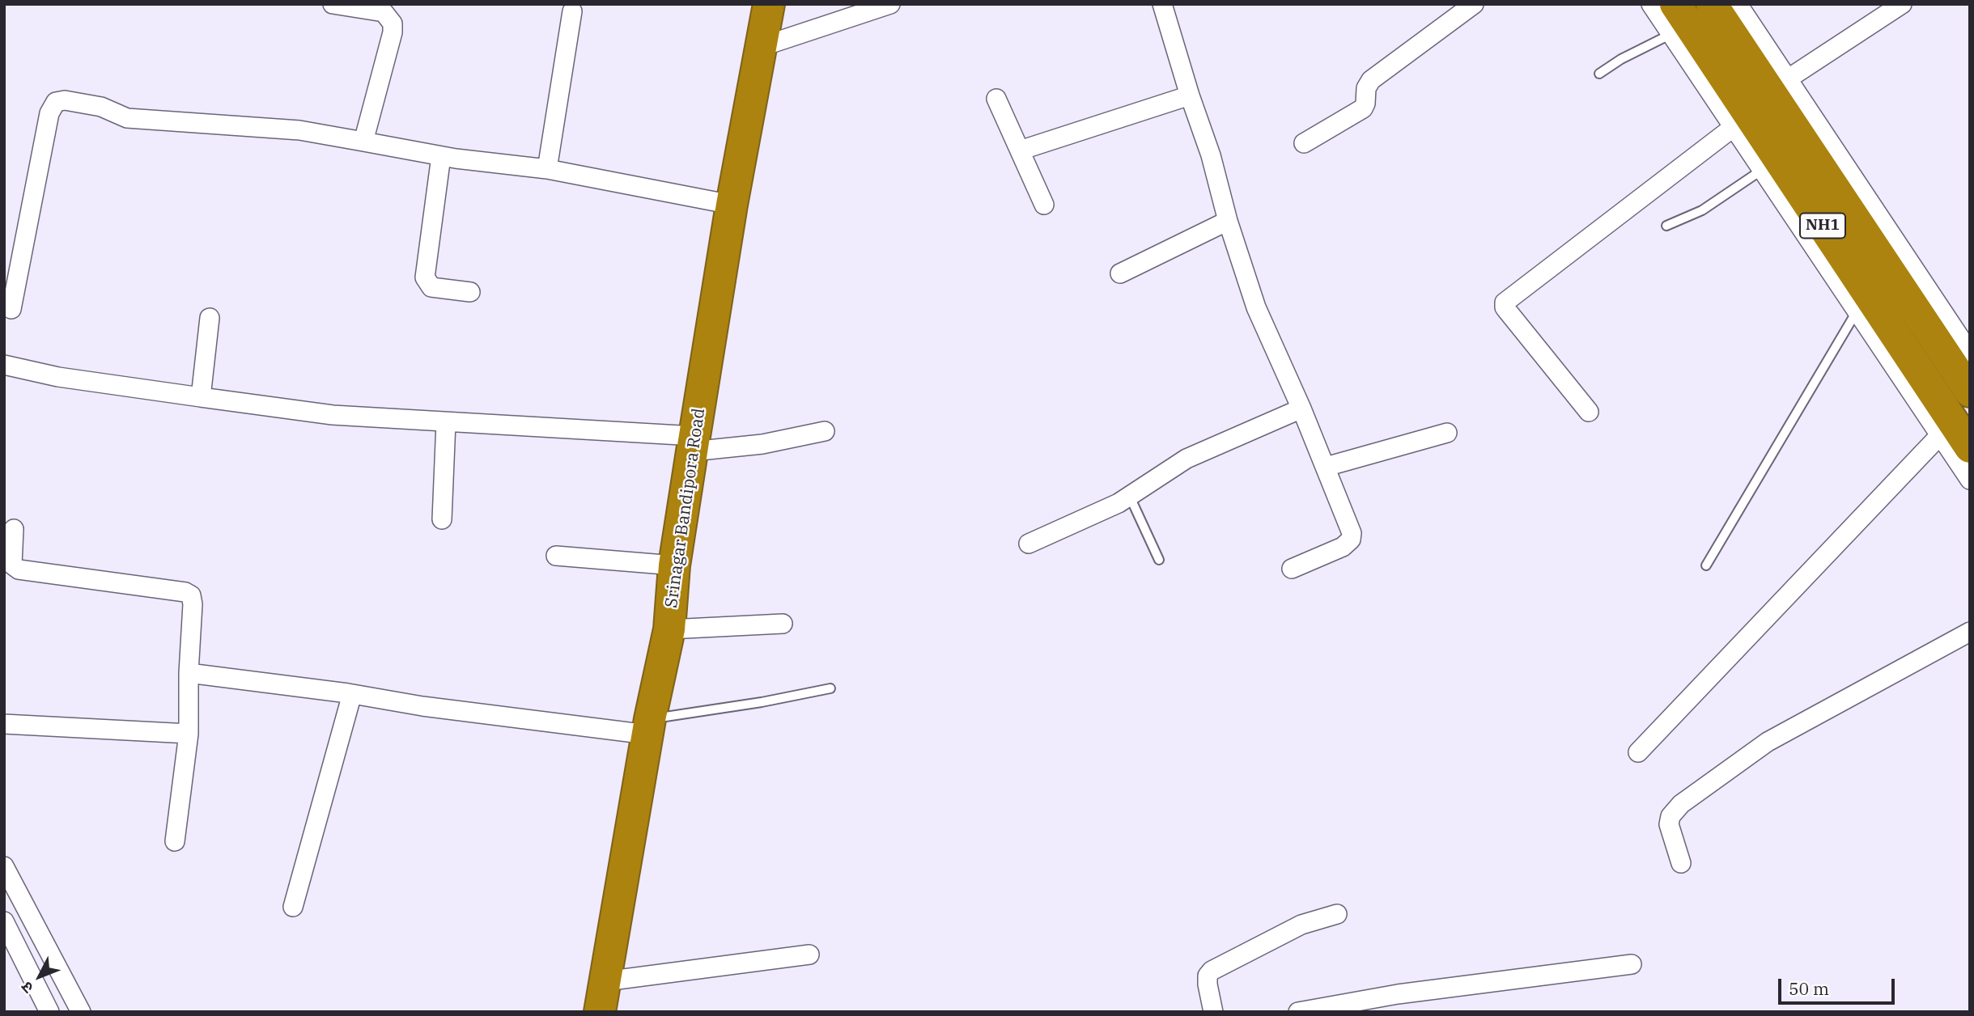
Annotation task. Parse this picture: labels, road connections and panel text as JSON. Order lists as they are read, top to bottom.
{
  "streets": {
    "highway": ["NH1", "Srinagar Bandipora Road"]
  },
  "scale_bar": "50 m",
  "north": "bottom left"
}
